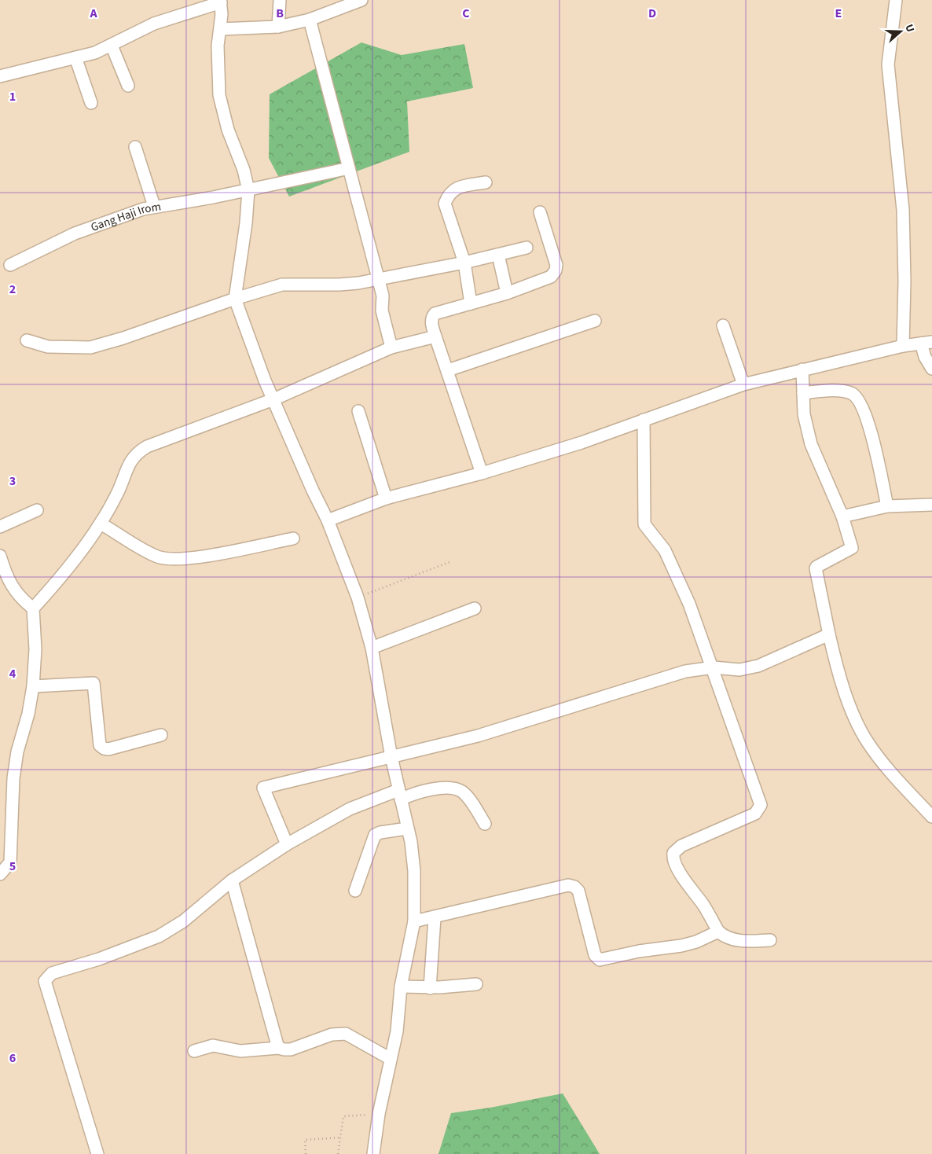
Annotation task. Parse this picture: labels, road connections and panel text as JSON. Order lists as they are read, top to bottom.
{
  "streets": {
    "street": ["Gang Haji Irom"]
  },
  "north": "right",
  "grid": {
    "columns": [
      "A",
      "B",
      "C",
      "D",
      "E"
    ],
    "rows": [
      "1",
      "2",
      "3",
      "4",
      "5",
      "6"
    ]
  }
}
